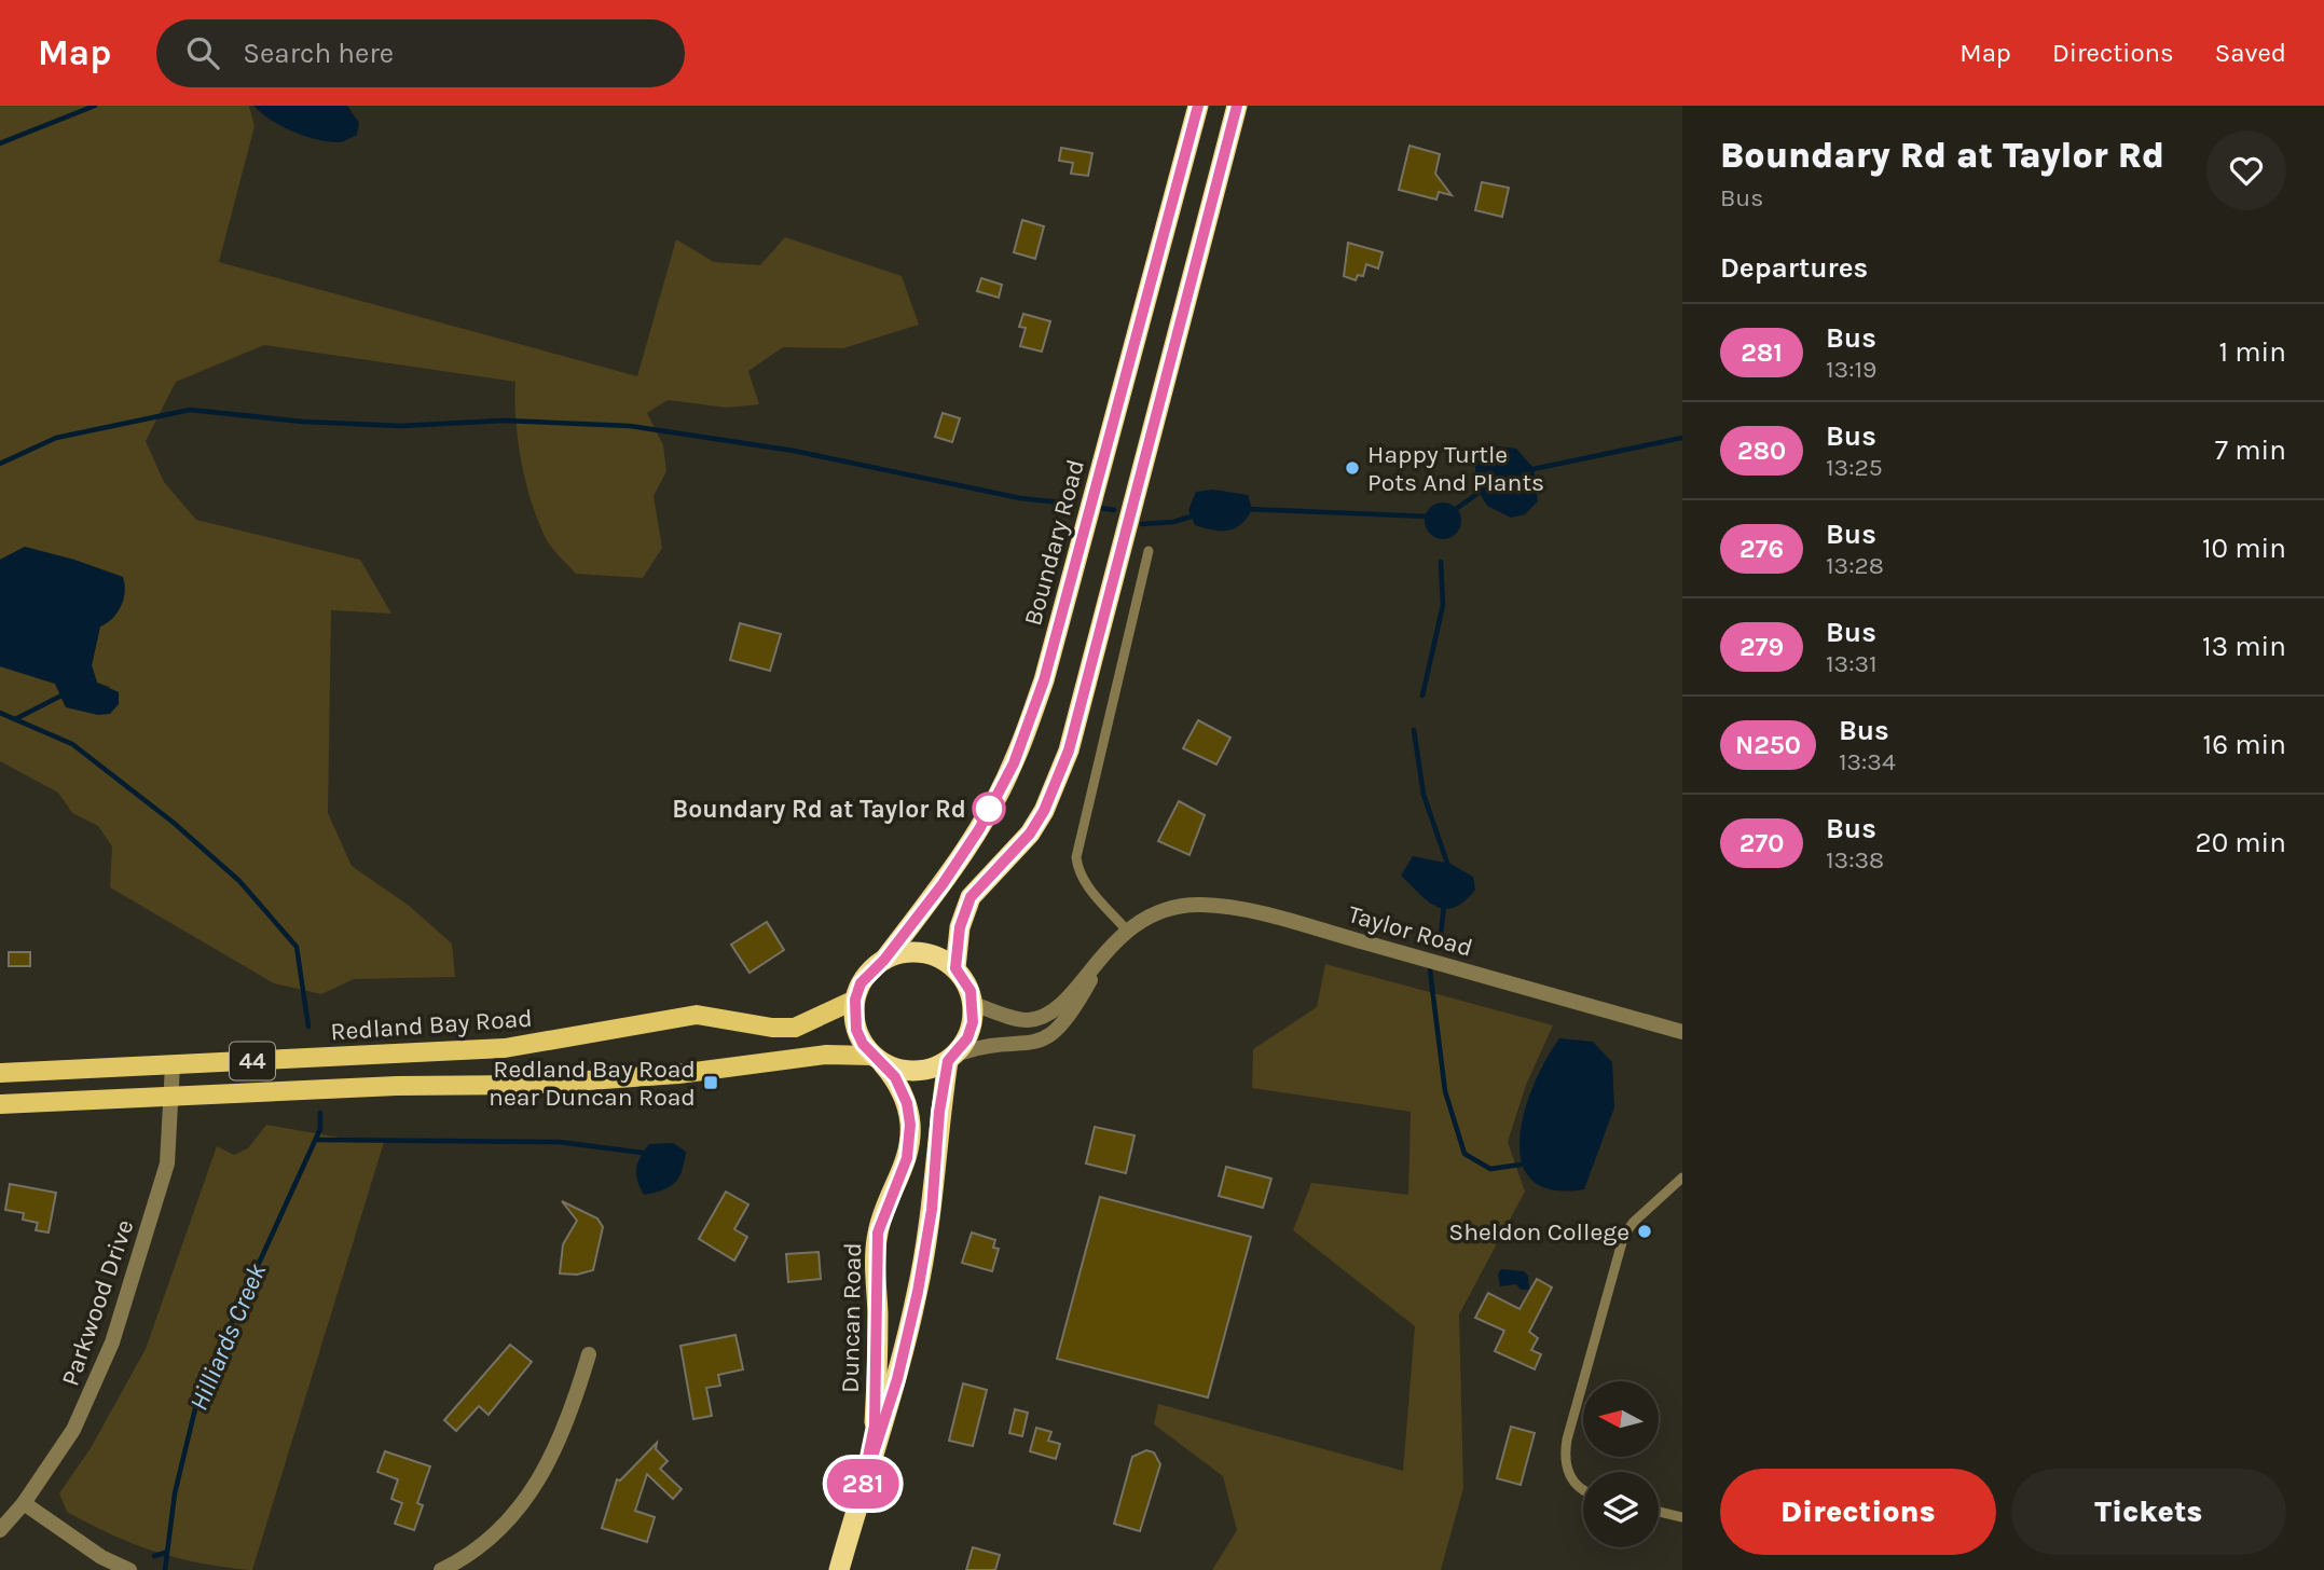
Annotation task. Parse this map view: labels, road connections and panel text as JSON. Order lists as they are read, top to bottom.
{
  "streets": {
    "highway": ["Boundary Road", "Duncan Road"],
    "main road": ["Redland Bay Road", "44"],
    "street": ["Taylor Road", "Parkwood Drive"]
  },
  "crossings": [
    ["Boundary Road", "Taylor Road"],
    ["Boundary Road", "Redland Bay Road"],
    ["Boundary Road", "44"],
    ["Boundary Road", "Duncan Road"],
    ["Taylor Road", "Redland Bay Road"],
    ["Taylor Road", "44"],
    ["Taylor Road", "Duncan Road"],
    ["Redland Bay Road", "44"],
    ["Redland Bay Road", "Parkwood Drive"],
    ["Redland Bay Road", "Duncan Road"],
    ["44", "Parkwood Drive"],
    ["44", "Duncan Road"]
  ],
  "water": ["Hilliards Creek"],
  "places": {
    "other": ["Happy Turtle Pots And Plants", "Boundary Rd at Taylor Rd", "Sheldon College"],
    "transit": ["Redland Bay Road near Duncan Road"]
  },
  "lines": ["bus line 281"],
  "north": "left",
  "page": {
    "header": "Map",
    "search": "Search here",
    "nav": ["Map", "Directions", "Saved"],
    "on_map": "281",
    "heading": [
      ["Boundary Rd at Taylor Rd", "Bus"],
      "Departures"
    ],
    "list": [
      {
        "mark": "281",
        "name": "Bus",
        "note": "13:19",
        "value": "1 min"
      },
      {
        "mark": "280",
        "name": "Bus",
        "note": "13:25",
        "value": "7 min"
      },
      {
        "mark": "276",
        "name": "Bus",
        "note": "13:28",
        "value": "10 min"
      },
      {
        "mark": "279",
        "name": "Bus",
        "note": "13:31",
        "value": "13 min"
      },
      {
        "mark": "N250",
        "name": "Bus",
        "note": "13:34",
        "value": "16 min"
      },
      {
        "mark": "270",
        "name": "Bus",
        "note": "13:38",
        "value": "20 min"
      }
    ],
    "buttons": ["Directions", "Tickets"]
  }
}
